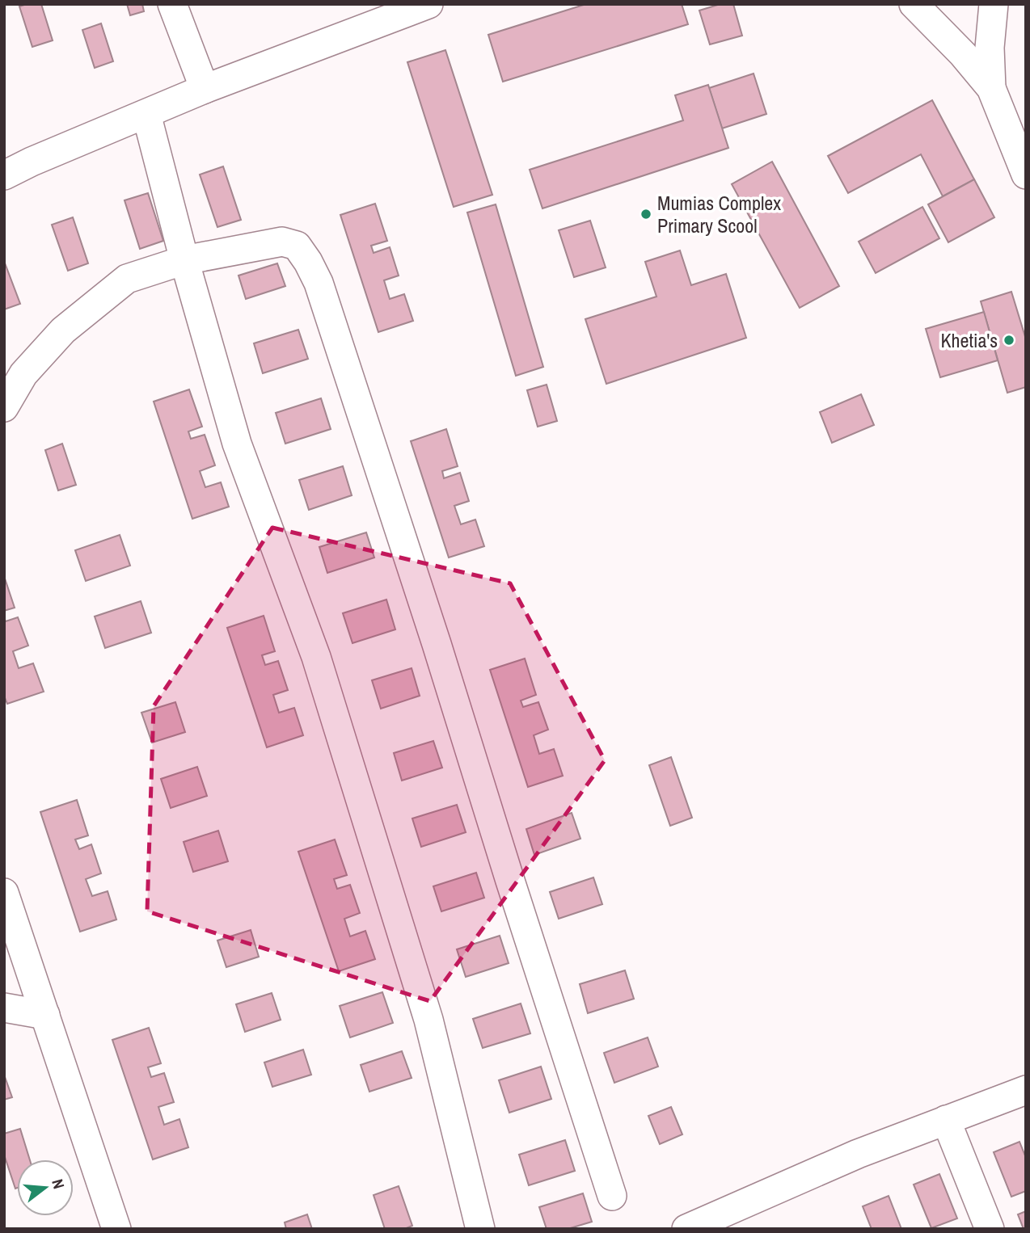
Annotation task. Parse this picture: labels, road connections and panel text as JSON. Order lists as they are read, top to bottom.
{
  "places": ["Mumias Complex Primary Scool", "Khetia's"],
  "north": "right"
}
